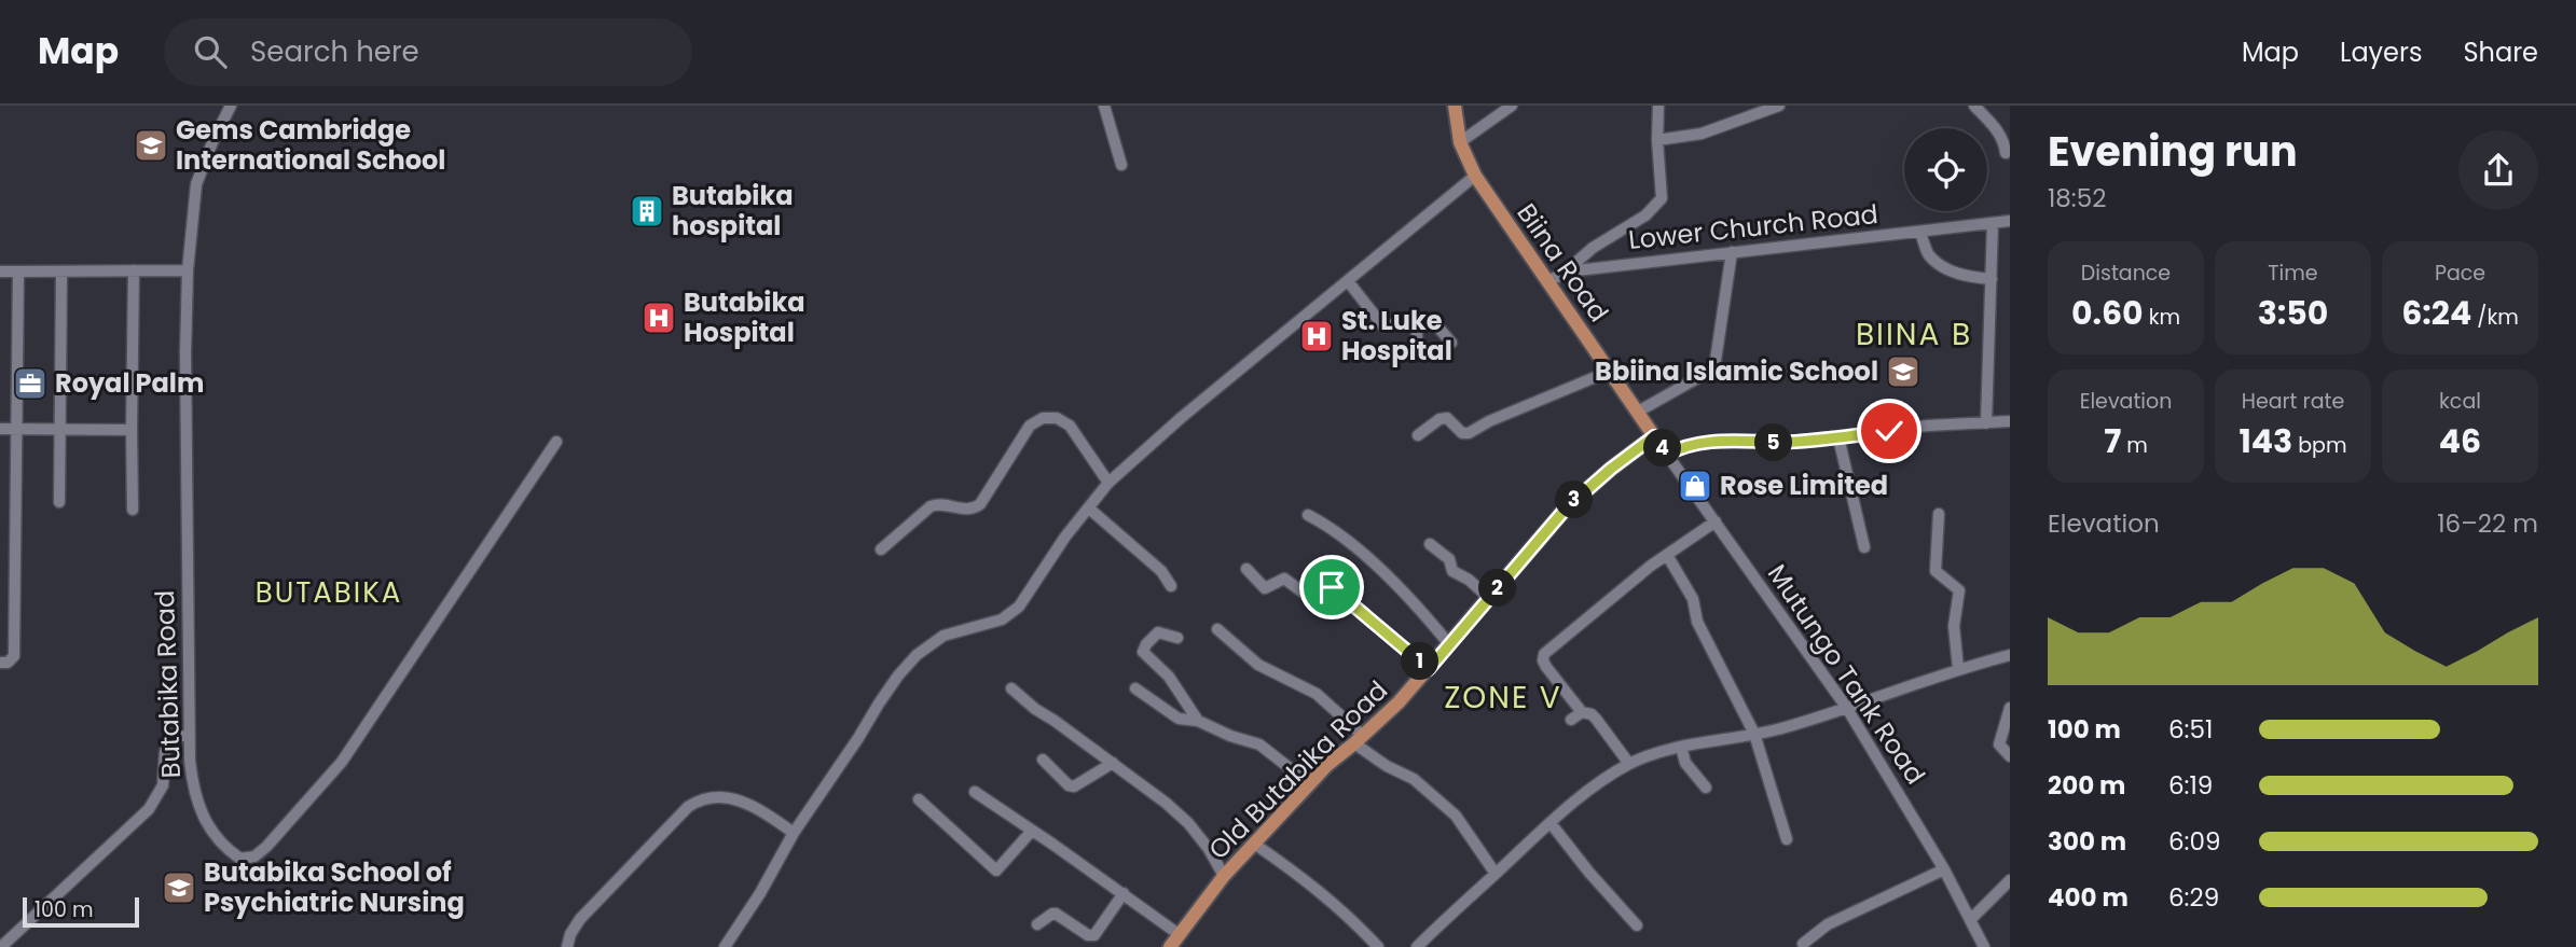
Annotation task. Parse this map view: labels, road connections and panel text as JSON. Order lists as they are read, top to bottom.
{
  "streets": {
    "main road": ["Biina Road", "Old Butabika Road"],
    "street": ["Lower Church Road", "Mutungo Tank Road", "Butabika Road"]
  },
  "crossings": [
    ["Lower Church Road", "Biina Road"],
    ["Biina Road", "Mutungo Tank Road"],
    ["Biina Road", "Old Butabika Road"],
    ["Mutungo Tank Road", "Old Butabika Road"]
  ],
  "districts": ["BIINA B", "BUTABIKA", "ZONE V"],
  "places": {
    "school or university": ["Gems Cambridge International School", "Bbiina Islamic School", "Butabika School of Psychiatric Nursing"],
    "building": ["Butabika hospital"],
    "hospital": ["Butabika Hospital", "St. Luke Hospital"],
    "office": ["Royal Palm"],
    "shop": ["Rose Limited"]
  },
  "scale_bar": "100 m",
  "page": {
    "header": "Map",
    "search": "Search here",
    "nav": ["Map", "Layers", "Share"],
    "heading": ["Evening run", "18:52"],
    "stats": [
      ["Distance", "0.60 km"],
      ["Time", "3:50"],
      ["Pace", "6:24 /km"],
      ["Elevation", "7 m"],
      ["Heart rate", "143 bpm"],
      ["kcal", "46"]
    ],
    "pins": [
      "5",
      "4",
      "3",
      "2",
      "1"
    ],
    "chart": ["Elevation", "16–22 m"],
    "list": [
      {
        "name": "100 m",
        "note": "6:51"
      },
      {
        "name": "200 m",
        "note": "6:19"
      },
      {
        "name": "300 m",
        "note": "6:09"
      },
      {
        "name": "400 m",
        "note": "6:29"
      }
    ],
    "scale": "100 m"
  }
}
